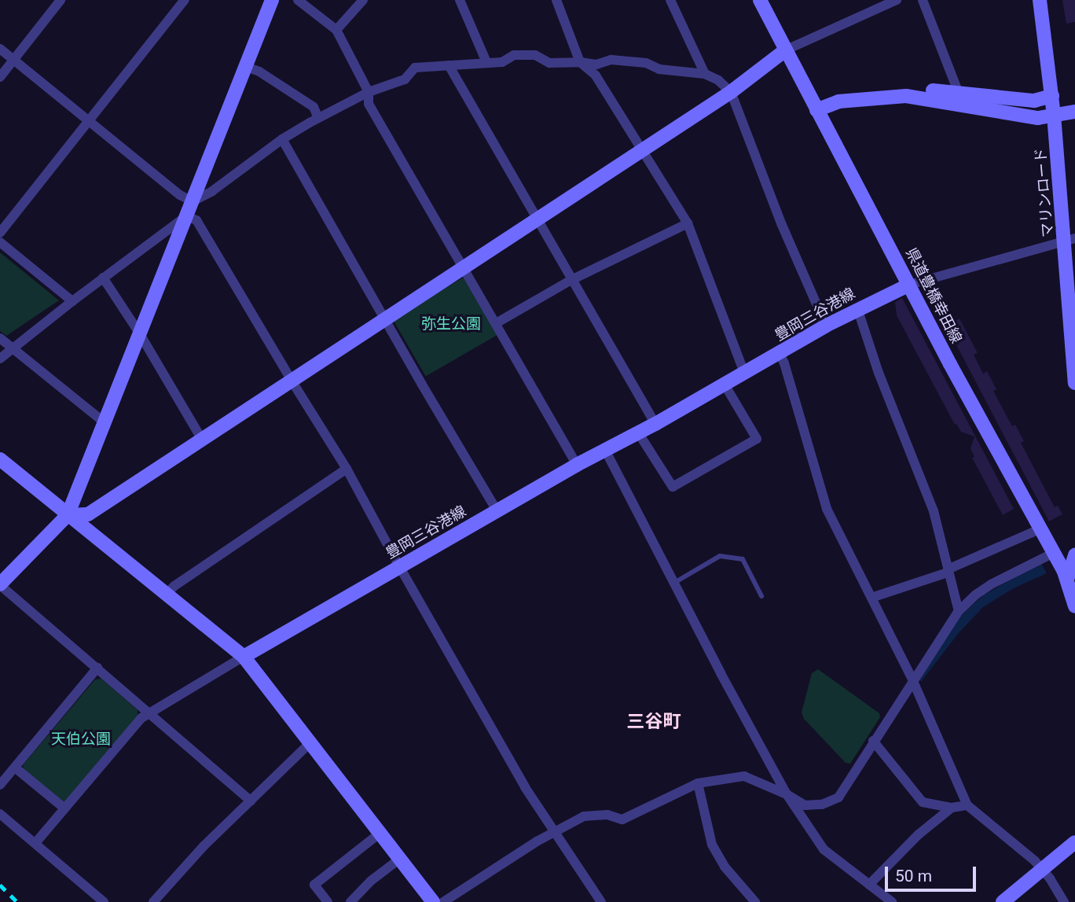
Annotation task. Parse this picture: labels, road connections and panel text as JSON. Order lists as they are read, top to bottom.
{
  "streets": {
    "street": ["マリンロード", "県道豊橋幸田線", "豊岡三谷港線"]
  },
  "crossings": [
    ["県道豊橋幸田線", "豊岡三谷港線"]
  ],
  "districts": ["三谷町"],
  "parks": ["弥生公園", "天伯公園"],
  "scale_bar": "50 m"
}
